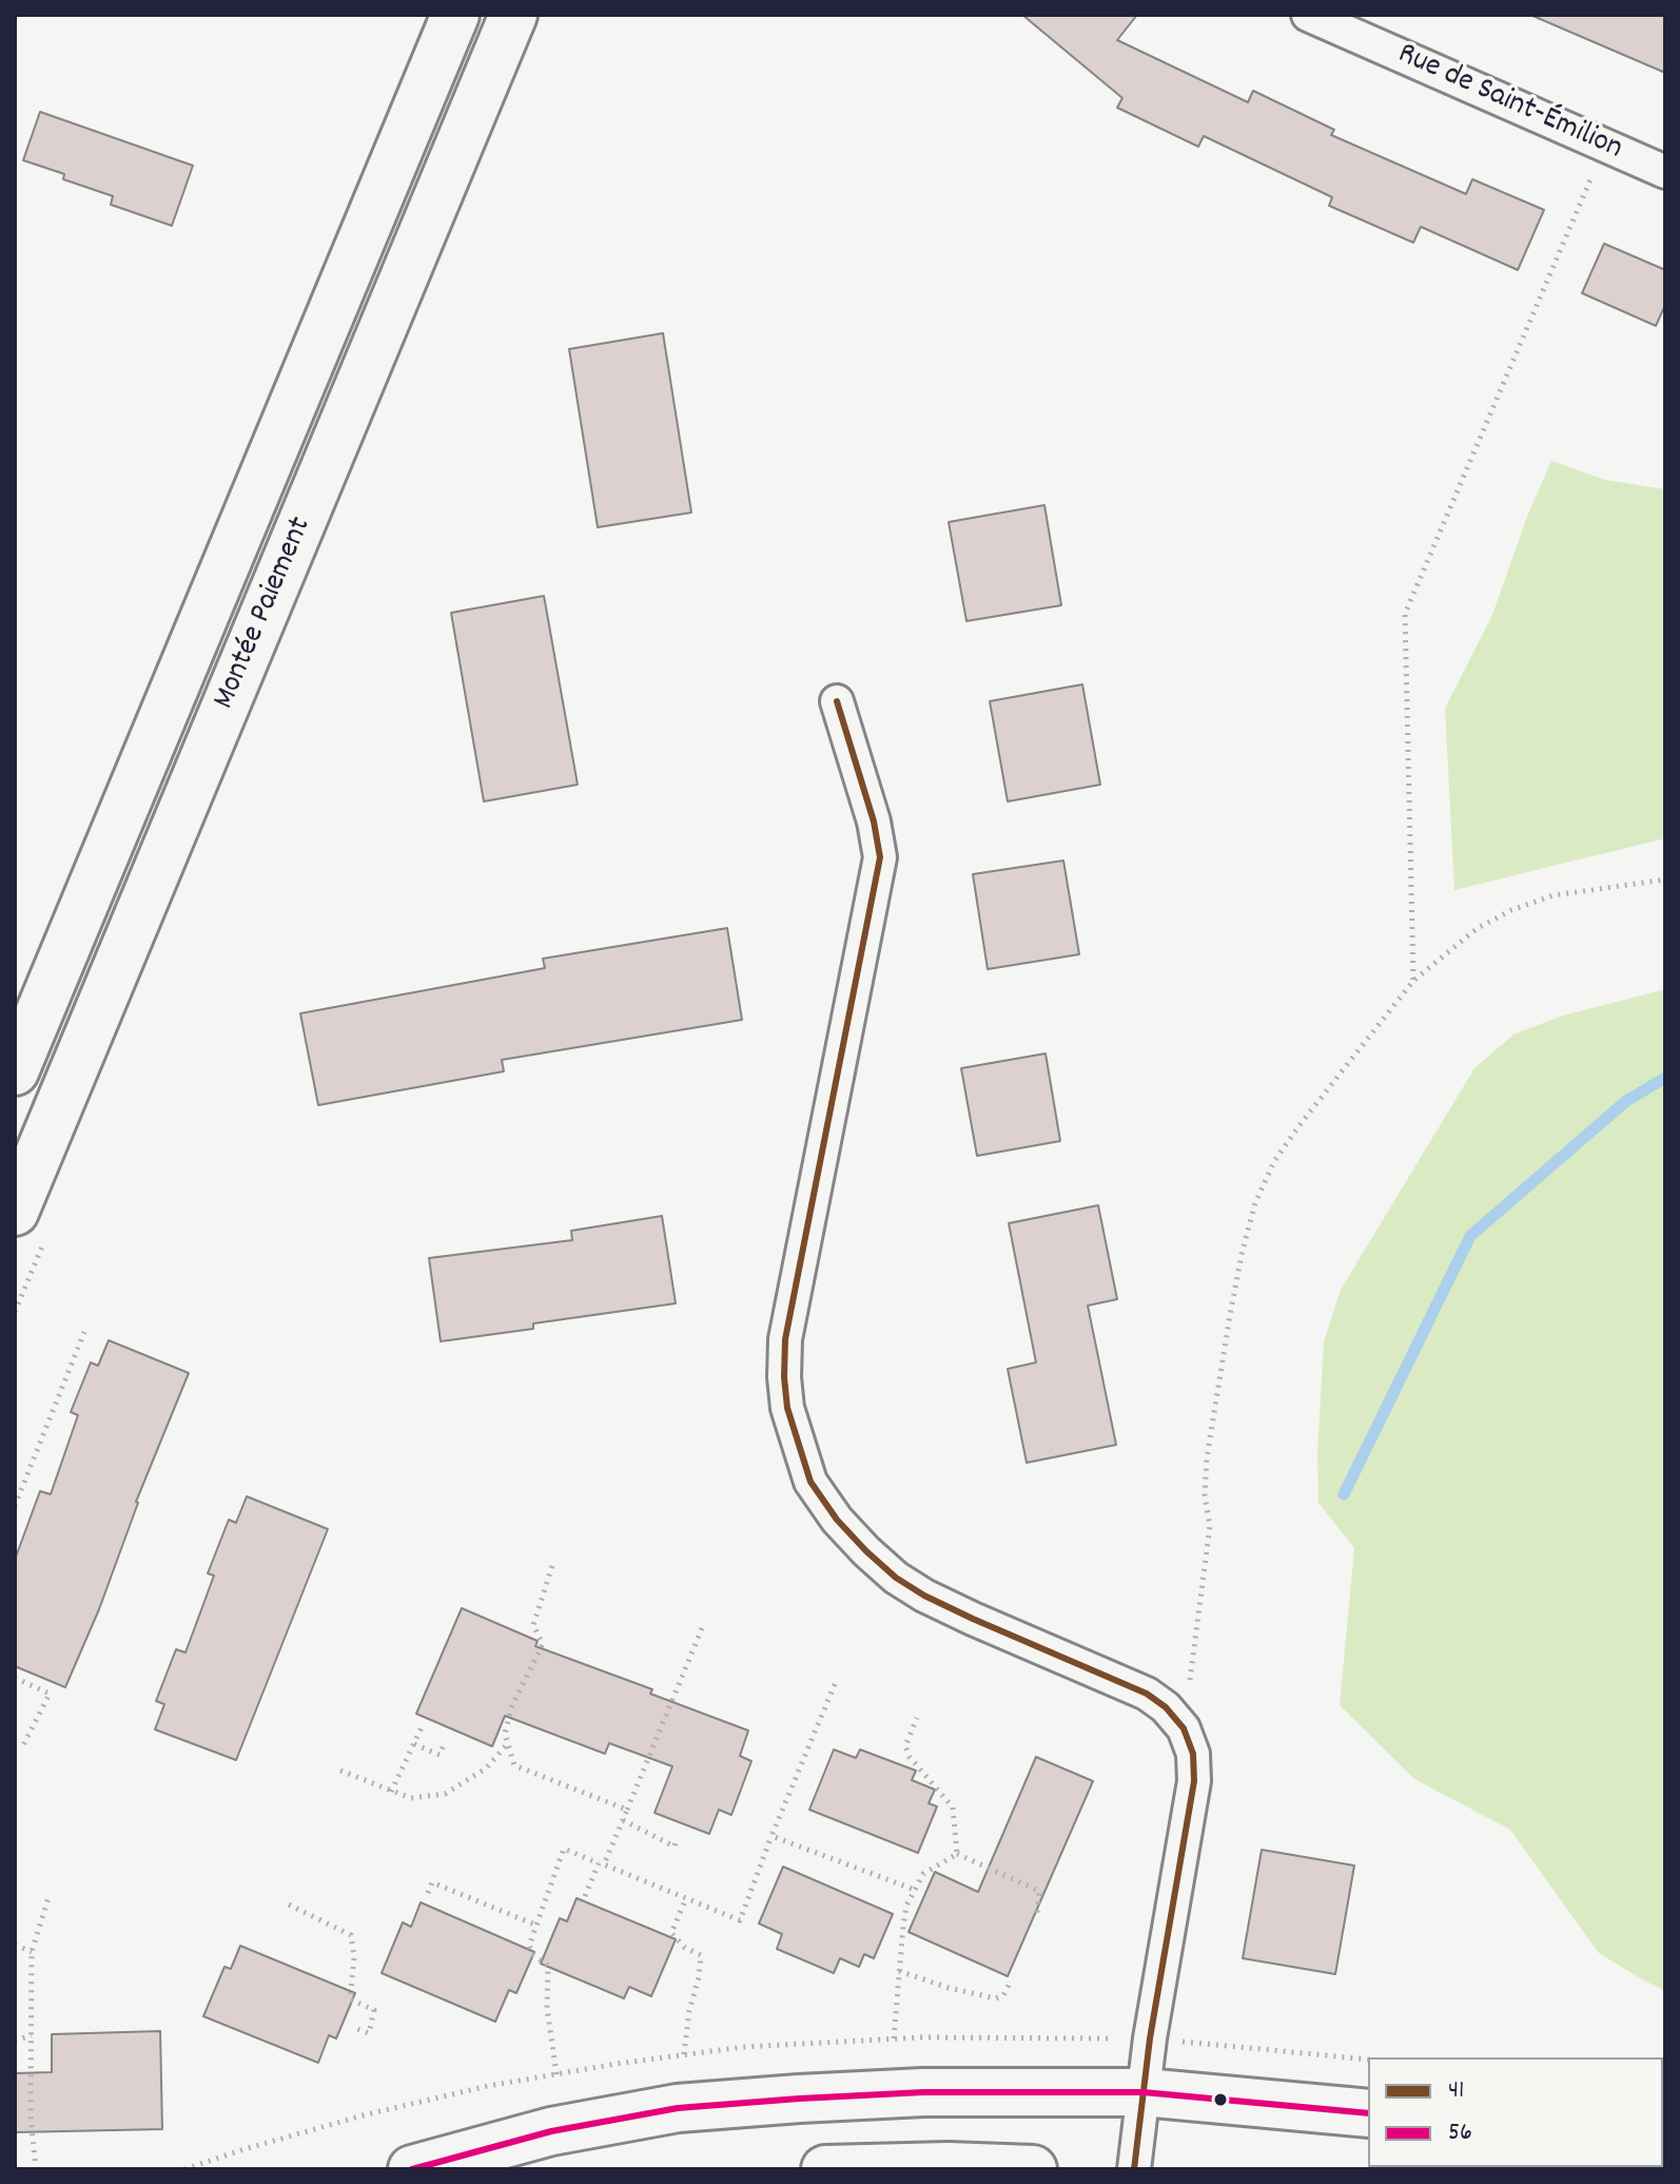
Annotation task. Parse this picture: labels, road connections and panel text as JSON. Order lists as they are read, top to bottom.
{
  "streets": {
    "main road": ["Montée Paiement"],
    "street": ["Rue de Saint-Émilion"]
  },
  "lines": ["transit line 41", "transit line 56"],
  "legend": ["41", "56"]
}
